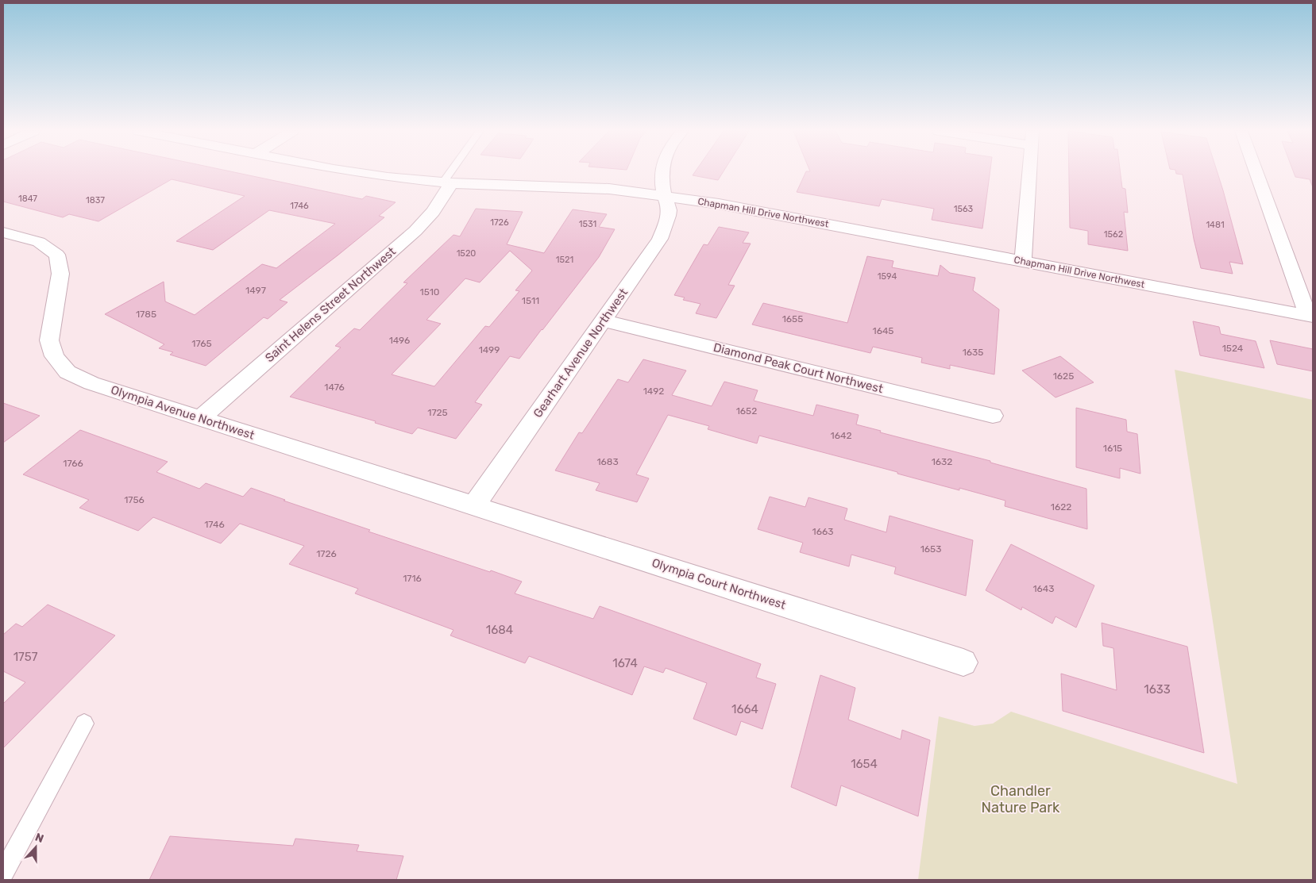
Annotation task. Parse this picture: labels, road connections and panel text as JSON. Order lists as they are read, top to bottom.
{
  "streets": {
    "street": [
      "Chapman Hill Drive Northwest",
      "Saint Helens Street Northwest",
      "Gearhart Avenue Northwest",
      "Diamond Peak Court Northwest",
      "Olympia Avenue Northwest",
      "Olympia Court Northwest"
    ]
  },
  "crossings": [
    ["Chapman Hill Drive Northwest", "Saint Helens Street Northwest"],
    ["Chapman Hill Drive Northwest", "Gearhart Avenue Northwest"],
    ["Saint Helens Street Northwest", "Olympia Avenue Northwest"],
    ["Gearhart Avenue Northwest", "Diamond Peak Court Northwest"],
    ["Gearhart Avenue Northwest", "Olympia Avenue Northwest"],
    ["Gearhart Avenue Northwest", "Olympia Court Northwest"],
    ["Olympia Avenue Northwest", "Olympia Court Northwest"]
  ],
  "parks": ["Chandler Nature Park"],
  "house_numbers": [
    "1847",
    "1837",
    "1746",
    "1563",
    "1726",
    "1531",
    "1481",
    "1562",
    "1520",
    "1521",
    "1594",
    "1497",
    "1510",
    "1511",
    "1785",
    "1655",
    "1645",
    "1496",
    "1765",
    "1524",
    "1499",
    "1635",
    "1625",
    "1476",
    "1492",
    "1652",
    "1725",
    "1642",
    "1615",
    "1683",
    "1632",
    "1766",
    "1756",
    "1622",
    "1746",
    "1663",
    "1653",
    "1726",
    "1716",
    "1643",
    "1684",
    "1757",
    "1674",
    "1633",
    "1664",
    "1654"
  ],
  "north": "top"
}
